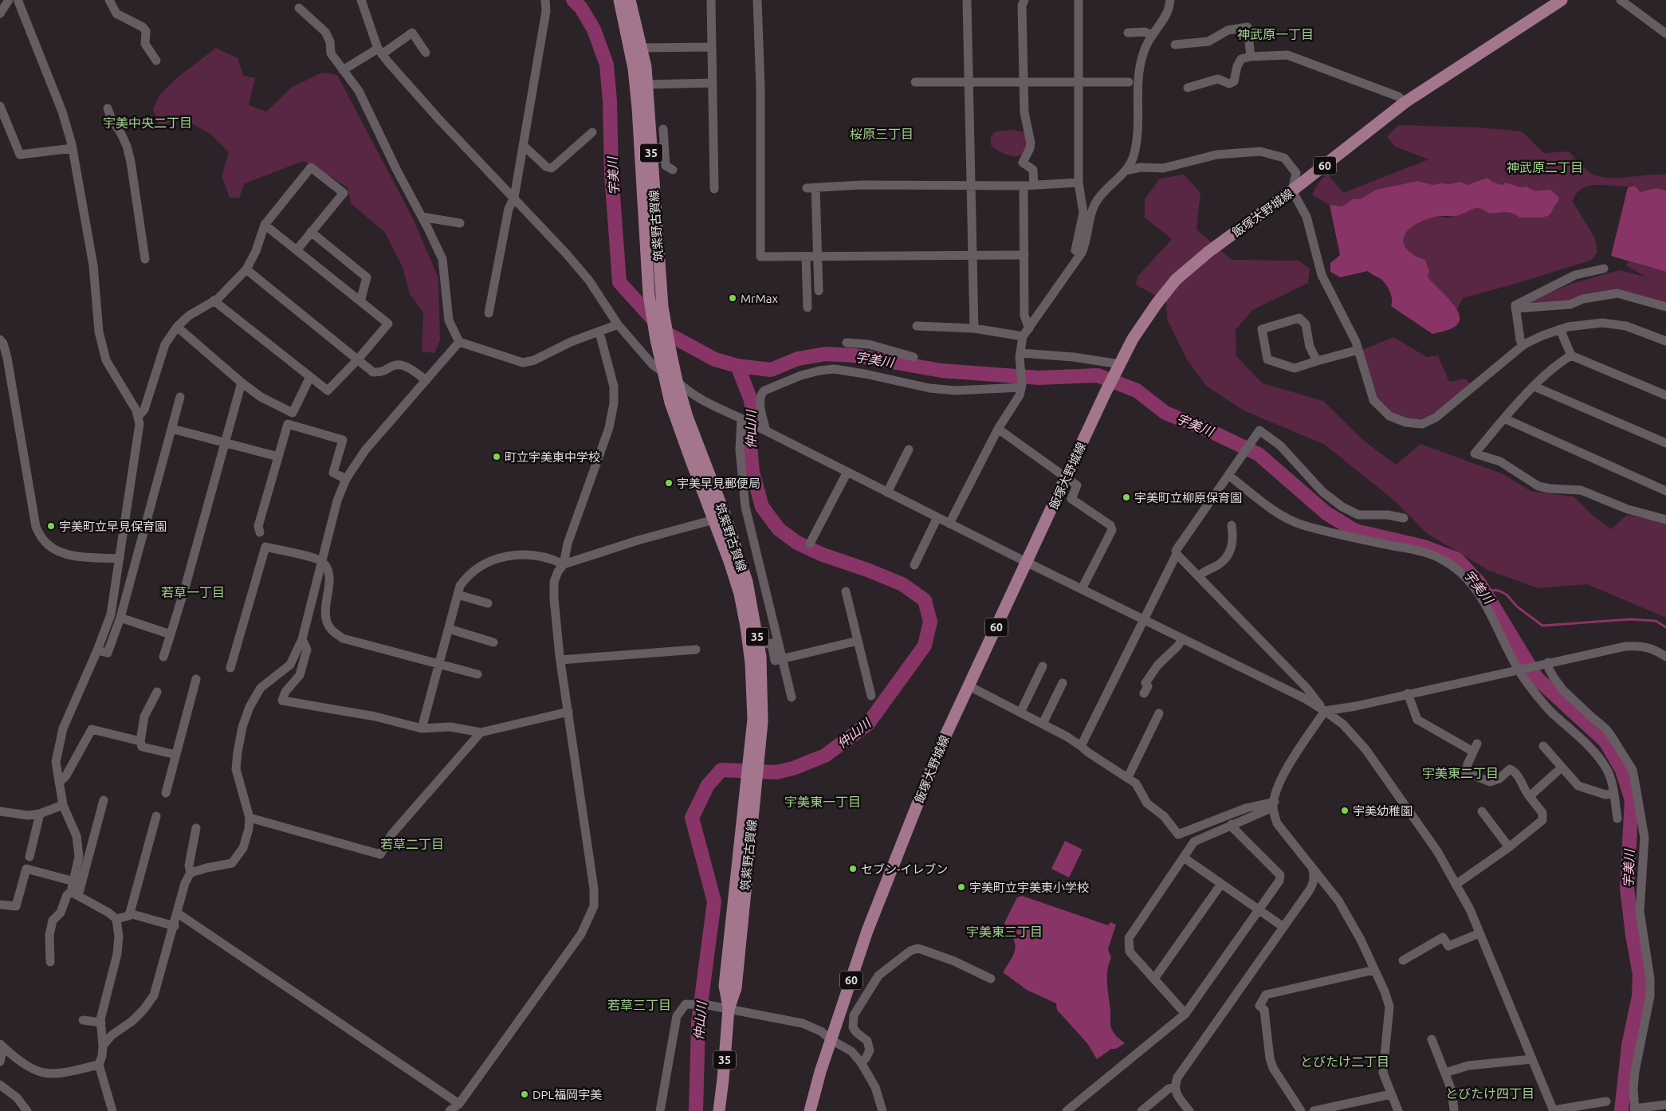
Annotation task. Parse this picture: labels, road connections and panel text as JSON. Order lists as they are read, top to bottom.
{
  "streets": {
    "main road": [
      "35",
      "60",
      "飯塚大野城線",
      "筑紫野古賀線"
    ]
  },
  "districts": [
    "神武原一丁目",
    "宇美中央二丁目",
    "桜原三丁目",
    "神武原二丁目",
    "若草一丁目",
    "宇美東二丁目",
    "宇美東一丁目",
    "若草二丁目",
    "宇美東三丁目",
    "若草三丁目",
    "とびたけ二丁目",
    "とびたけ四丁目"
  ],
  "water": ["宇美川", "仲山川"],
  "places": [
    "MrMax",
    "町立宇美東中学校",
    "宇美早見郵便局",
    "宇美町立柳原保育園",
    "宇美町立早見保育園",
    "宇美幼稚園",
    "セブン-イレブン",
    "宇美町立宇美東小学校",
    "DPL福岡宇美"
  ]
}
